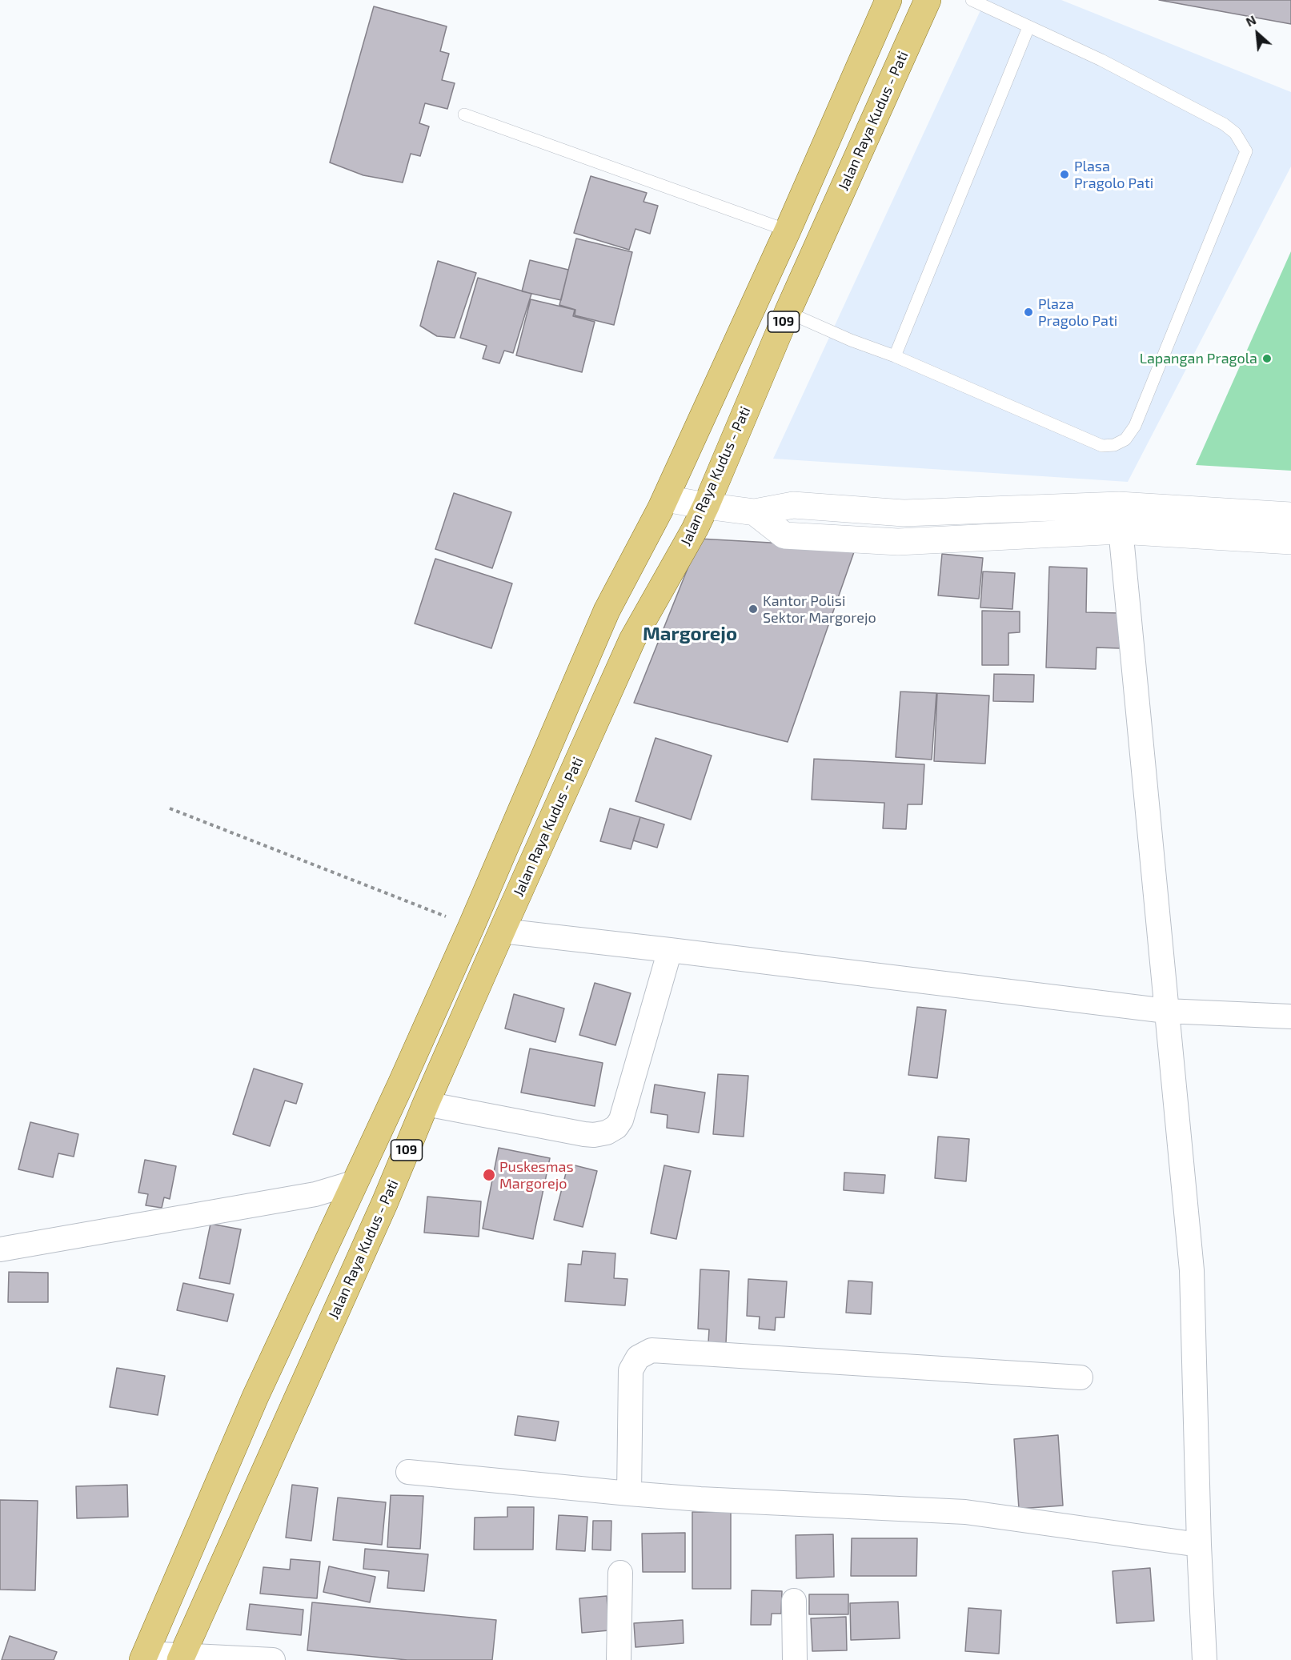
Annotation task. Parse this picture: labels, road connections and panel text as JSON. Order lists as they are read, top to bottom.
{
  "streets": {
    "main road": ["Jalan Raya Kudus - Pati", "109"]
  },
  "districts": ["Margorejo"],
  "places": [
    "Plasa Pragolo Pati",
    "Plaza Pragolo Pati",
    "Lapangan Pragola",
    "Kantor Polisi Sektor Margorejo",
    "Puskesmas Margorejo"
  ],
  "north": "top left"
}
